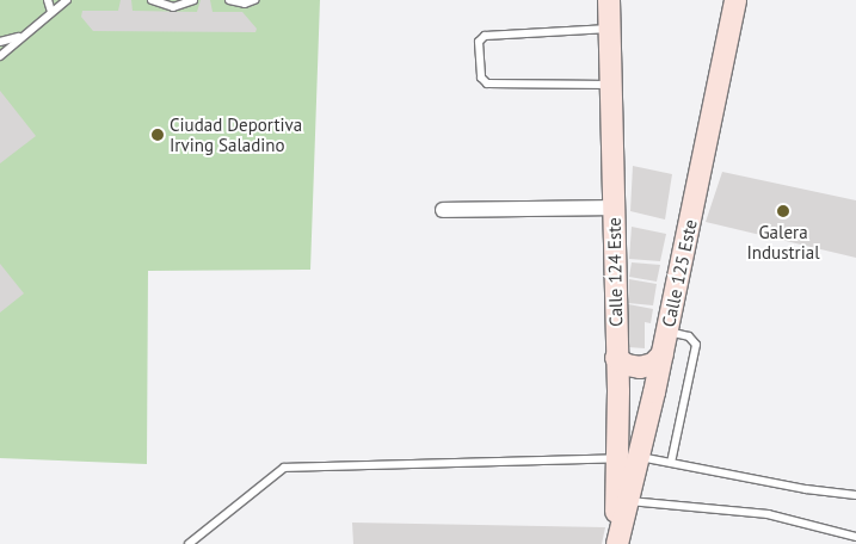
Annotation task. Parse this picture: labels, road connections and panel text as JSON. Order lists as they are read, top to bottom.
{
  "streets": {
    "main road": ["Calle 124 Este", "Calle 125 Este"]
  },
  "crossings": [
    ["Calle 124 Este", "Calle 125 Este"]
  ],
  "places": ["Ciudad Deportiva Irving Saladino", "Galera Industrial"]
}
